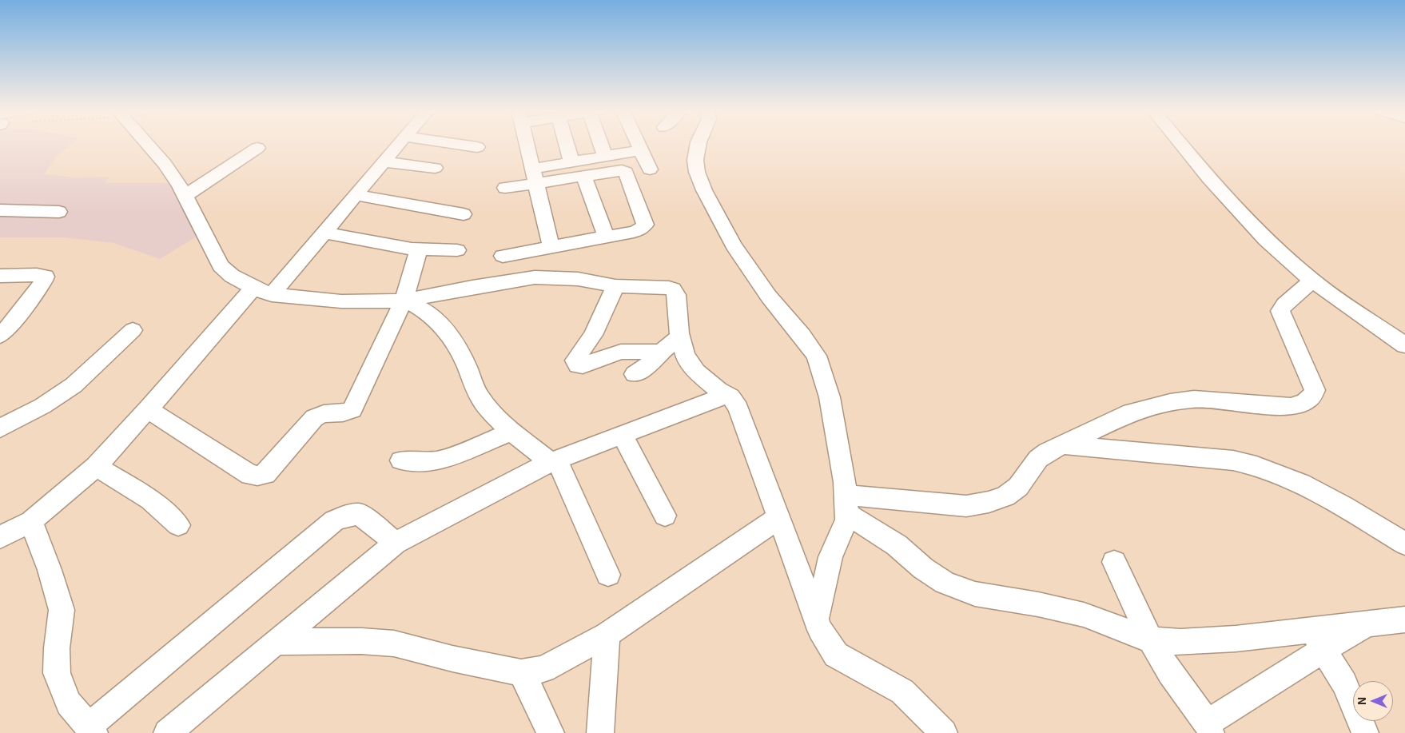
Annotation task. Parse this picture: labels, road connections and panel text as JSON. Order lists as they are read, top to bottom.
{
  "north": "left"
}
